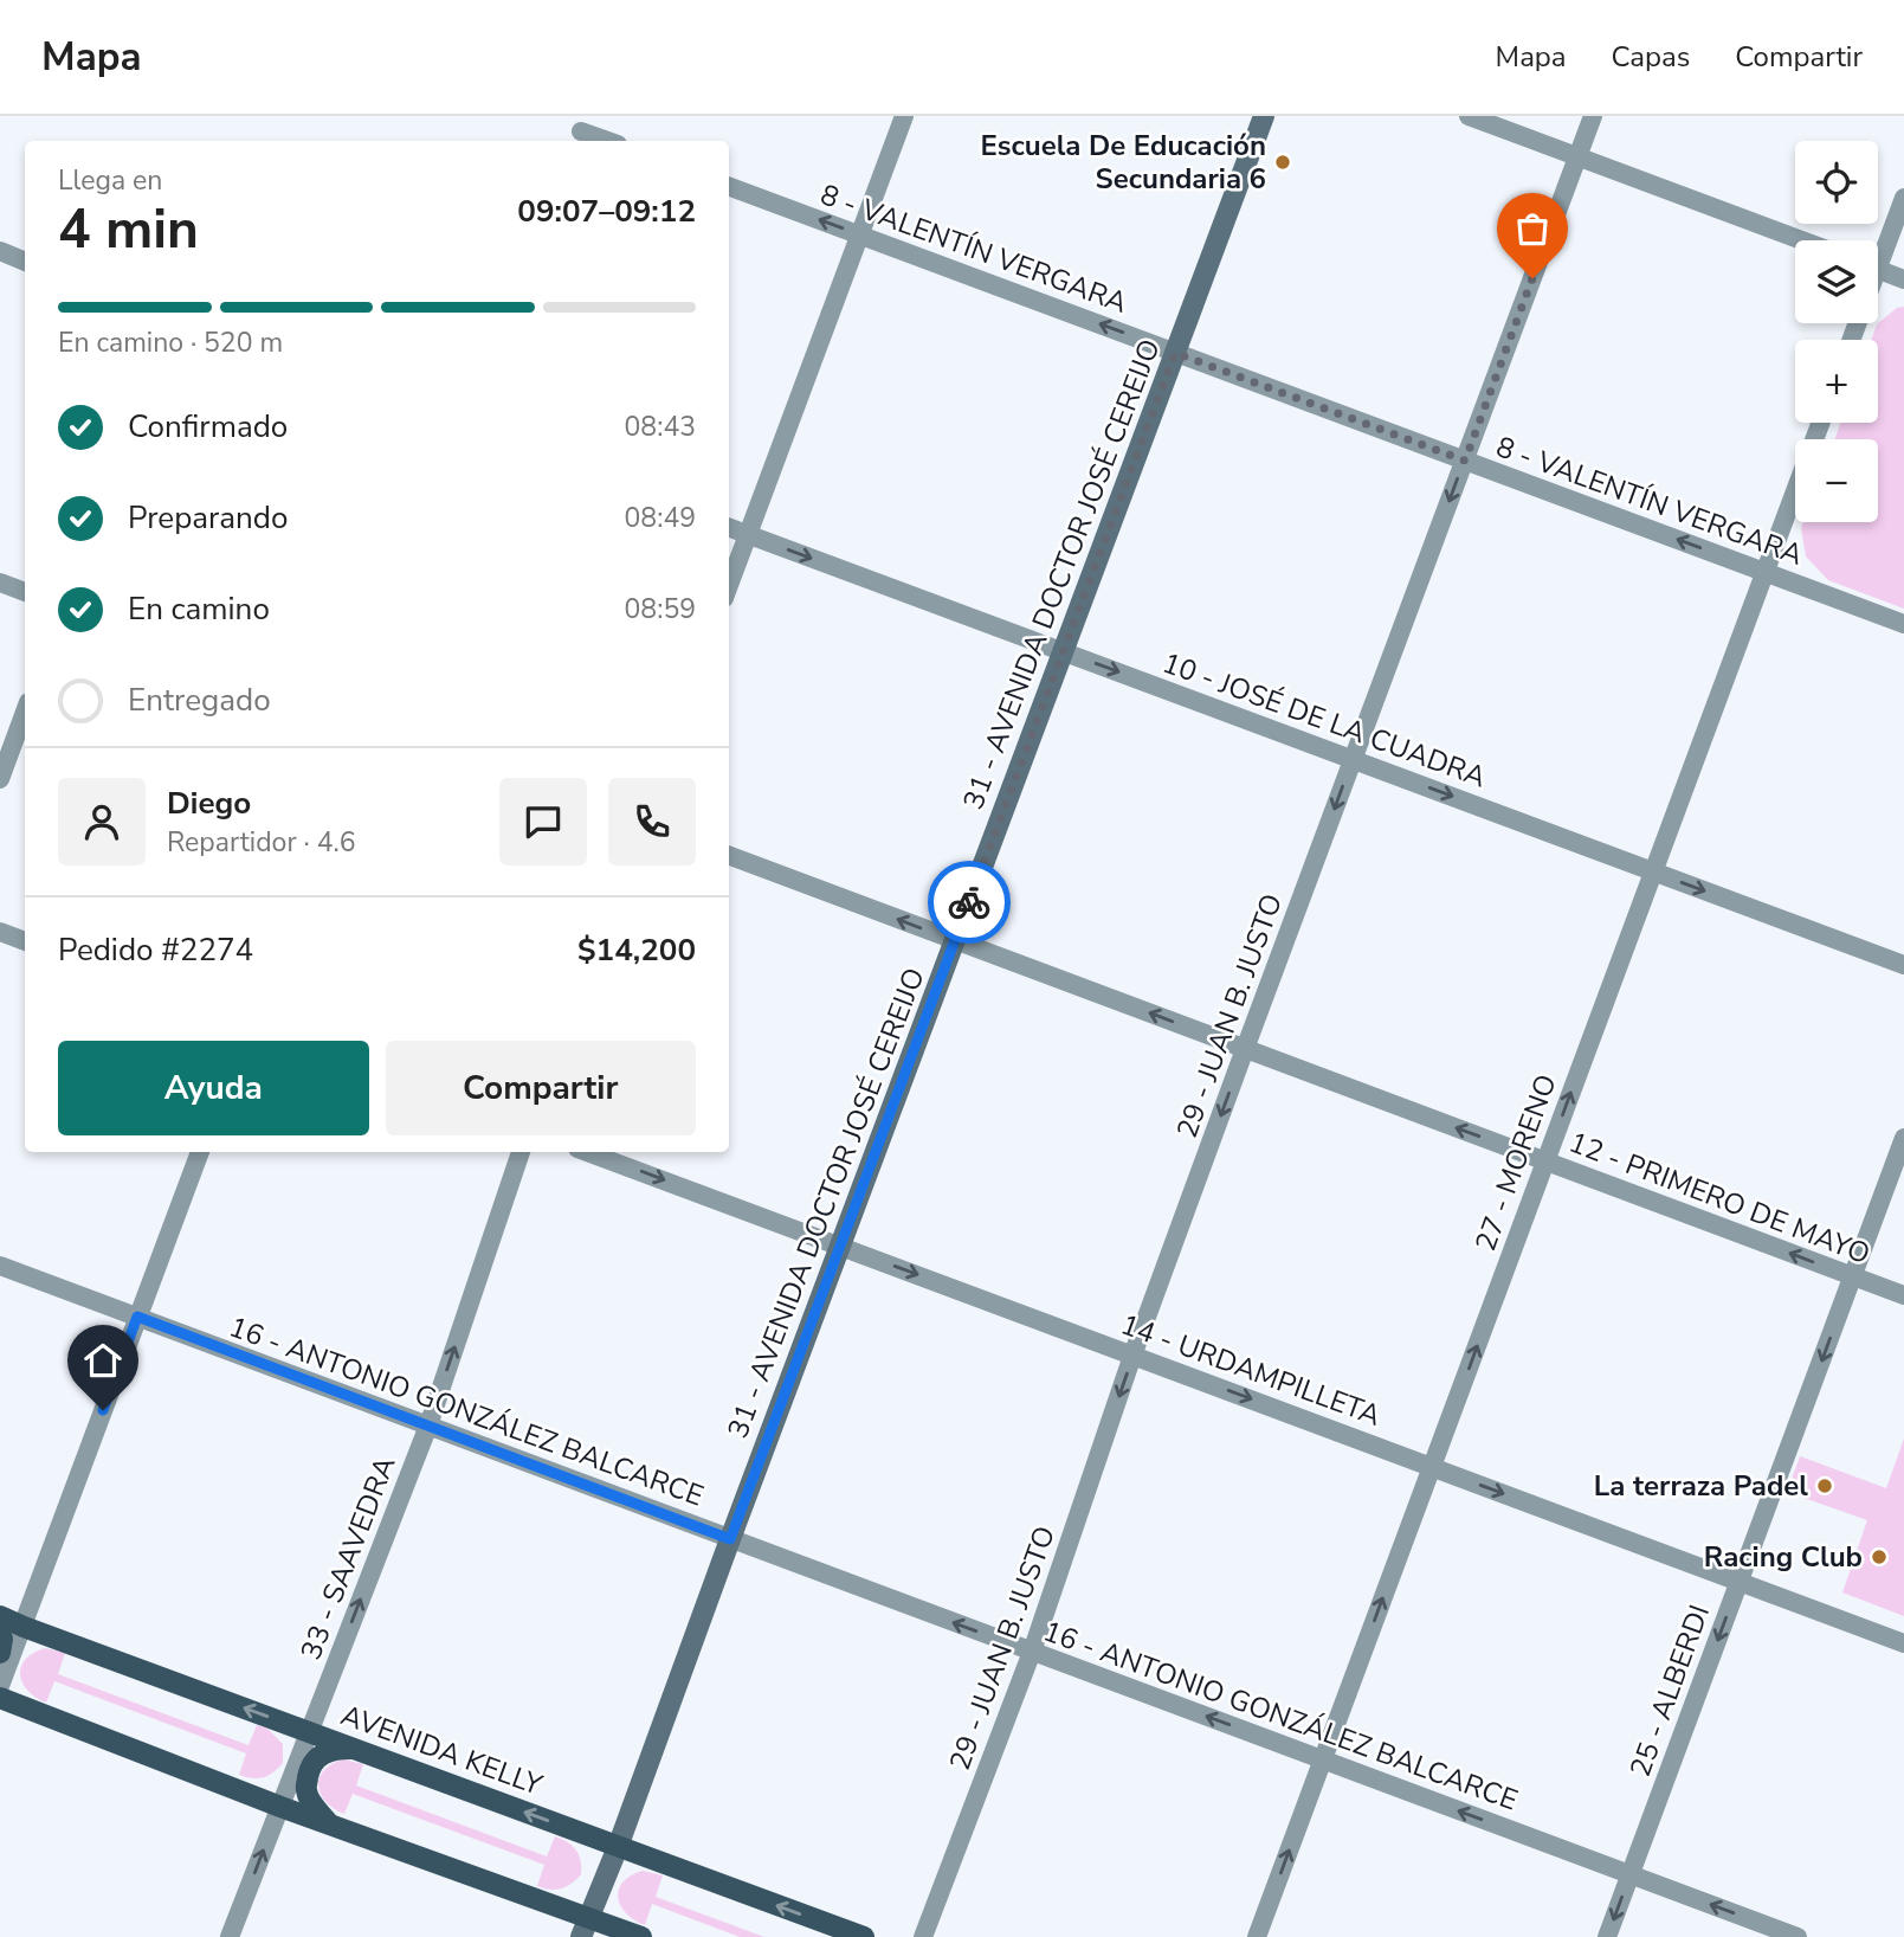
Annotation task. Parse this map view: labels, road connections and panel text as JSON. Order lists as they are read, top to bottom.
{
  "streets": {
    "main road": ["AVENIDA KELLY"],
    "street": [
      "8 - VALENTÍN VERGARA",
      "31 - AVENIDA DOCTOR JOSÉ CEREIJO",
      "10 - JOSÉ DE LA CUADRA",
      "29 - JUAN B. JUSTO",
      "27 - MORENO",
      "12 - PRIMERO DE MAYO",
      "14 - URDAMPILLETA",
      "16 - ANTONIO GONZÁLEZ BALCARCE",
      "33 - SAAVEDRA",
      "25 - ALBERDI"
    ]
  },
  "crossings": [
    ["8 - VALENTÍN VERGARA", "31 - AVENIDA DOCTOR JOSÉ CEREIJO"],
    ["8 - VALENTÍN VERGARA", "29 - JUAN B. JUSTO"],
    ["8 - VALENTÍN VERGARA", "27 - MORENO"],
    ["31 - AVENIDA DOCTOR JOSÉ CEREIJO", "10 - JOSÉ DE LA CUADRA"],
    ["31 - AVENIDA DOCTOR JOSÉ CEREIJO", "12 - PRIMERO DE MAYO"],
    ["31 - AVENIDA DOCTOR JOSÉ CEREIJO", "14 - URDAMPILLETA"],
    ["31 - AVENIDA DOCTOR JOSÉ CEREIJO", "16 - ANTONIO GONZÁLEZ BALCARCE"],
    ["31 - AVENIDA DOCTOR JOSÉ CEREIJO", "AVENIDA KELLY"],
    ["10 - JOSÉ DE LA CUADRA", "29 - JUAN B. JUSTO"],
    ["10 - JOSÉ DE LA CUADRA", "27 - MORENO"],
    ["29 - JUAN B. JUSTO", "12 - PRIMERO DE MAYO"],
    ["29 - JUAN B. JUSTO", "14 - URDAMPILLETA"],
    ["29 - JUAN B. JUSTO", "16 - ANTONIO GONZÁLEZ BALCARCE"],
    ["27 - MORENO", "12 - PRIMERO DE MAYO"],
    ["27 - MORENO", "14 - URDAMPILLETA"],
    ["27 - MORENO", "16 - ANTONIO GONZÁLEZ BALCARCE"],
    ["12 - PRIMERO DE MAYO", "25 - ALBERDI"],
    ["14 - URDAMPILLETA", "25 - ALBERDI"],
    ["16 - ANTONIO GONZÁLEZ BALCARCE", "33 - SAAVEDRA"],
    ["16 - ANTONIO GONZÁLEZ BALCARCE", "25 - ALBERDI"],
    ["33 - SAAVEDRA", "AVENIDA KELLY"]
  ],
  "one_way": [
    "8 - VALENTÍN VERGARA",
    "10 - JOSÉ DE LA CUADRA",
    "29 - JUAN B. JUSTO",
    "27 - MORENO",
    "12 - PRIMERO DE MAYO",
    "14 - URDAMPILLETA",
    "16 - ANTONIO GONZÁLEZ BALCARCE",
    "33 - SAAVEDRA",
    "25 - ALBERDI"
  ],
  "places": ["Escuela De Educación Secundaria 6", "La terraza Padel", "Racing Club"],
  "page": {
    "header": "Mapa",
    "nav": ["Mapa", "Capas", "Compartir"],
    "map_buttons": ["+", "−"],
    "heading": ["4 min", "Llega en", "09:07–09:12"],
    "panel": [
      "Diego",
      "Repartidor · 4.6",
      "Pedido #2274",
      "$14,200"
    ],
    "bar": "En camino · 520 m",
    "list": [
      ["Confirmado", "08:43"],
      ["Preparando", "08:49"],
      ["En camino", "08:59"],
      "Entregado"
    ],
    "buttons": ["Ayuda", "Compartir"]
  }
}
